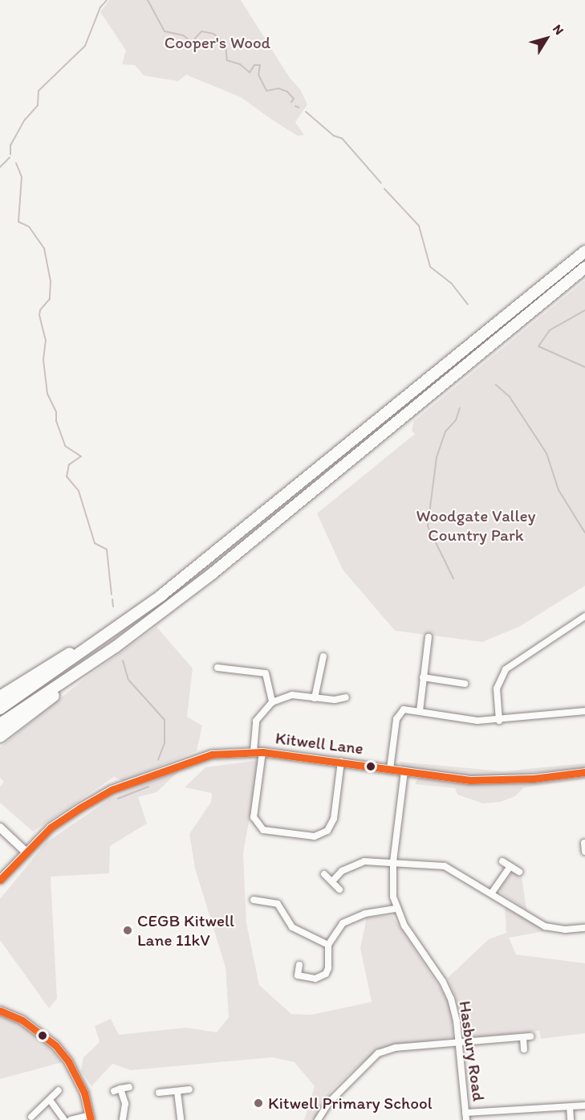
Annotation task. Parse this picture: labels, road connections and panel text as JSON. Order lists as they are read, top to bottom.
{
  "streets": {
    "street": ["Kitwell Lane", "Hasbury Road"]
  },
  "crossings": [
    ["Kitwell Lane", "Hasbury Road"]
  ],
  "parks": ["Cooper's Wood", "Woodgate Valley Country Park"],
  "places": ["CEGB Kitwell Lane 11kV", "Kitwell Primary School"],
  "north": "top right"
}
